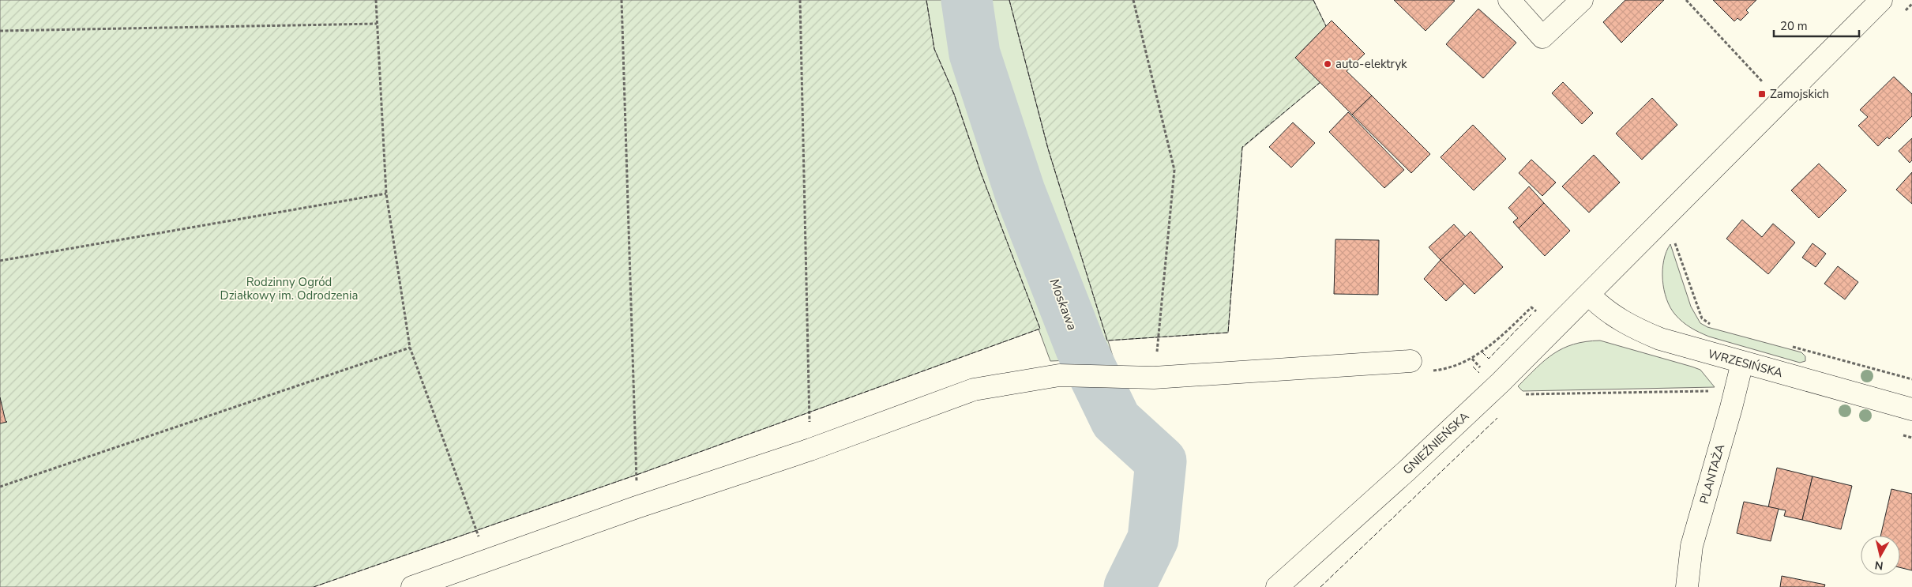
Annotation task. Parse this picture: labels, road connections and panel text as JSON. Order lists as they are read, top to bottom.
{
  "streets": {
    "street": ["WRZESIŃSKA", "GNIEŹNIEŃSKA", "PLANTAŻA"]
  },
  "crossings": [
    ["WRZESIŃSKA", "GNIEŹNIEŃSKA"],
    ["WRZESIŃSKA", "PLANTAŻA"]
  ],
  "water": ["Moskawa"],
  "parks": ["Rodzinny Ogród Działkowy im. Odrodzenia"],
  "places": {
    "other": ["auto-elektryk"],
    "transit": ["Zamojskich"]
  },
  "scale_bar": "20 m",
  "north": "bottom"
}
